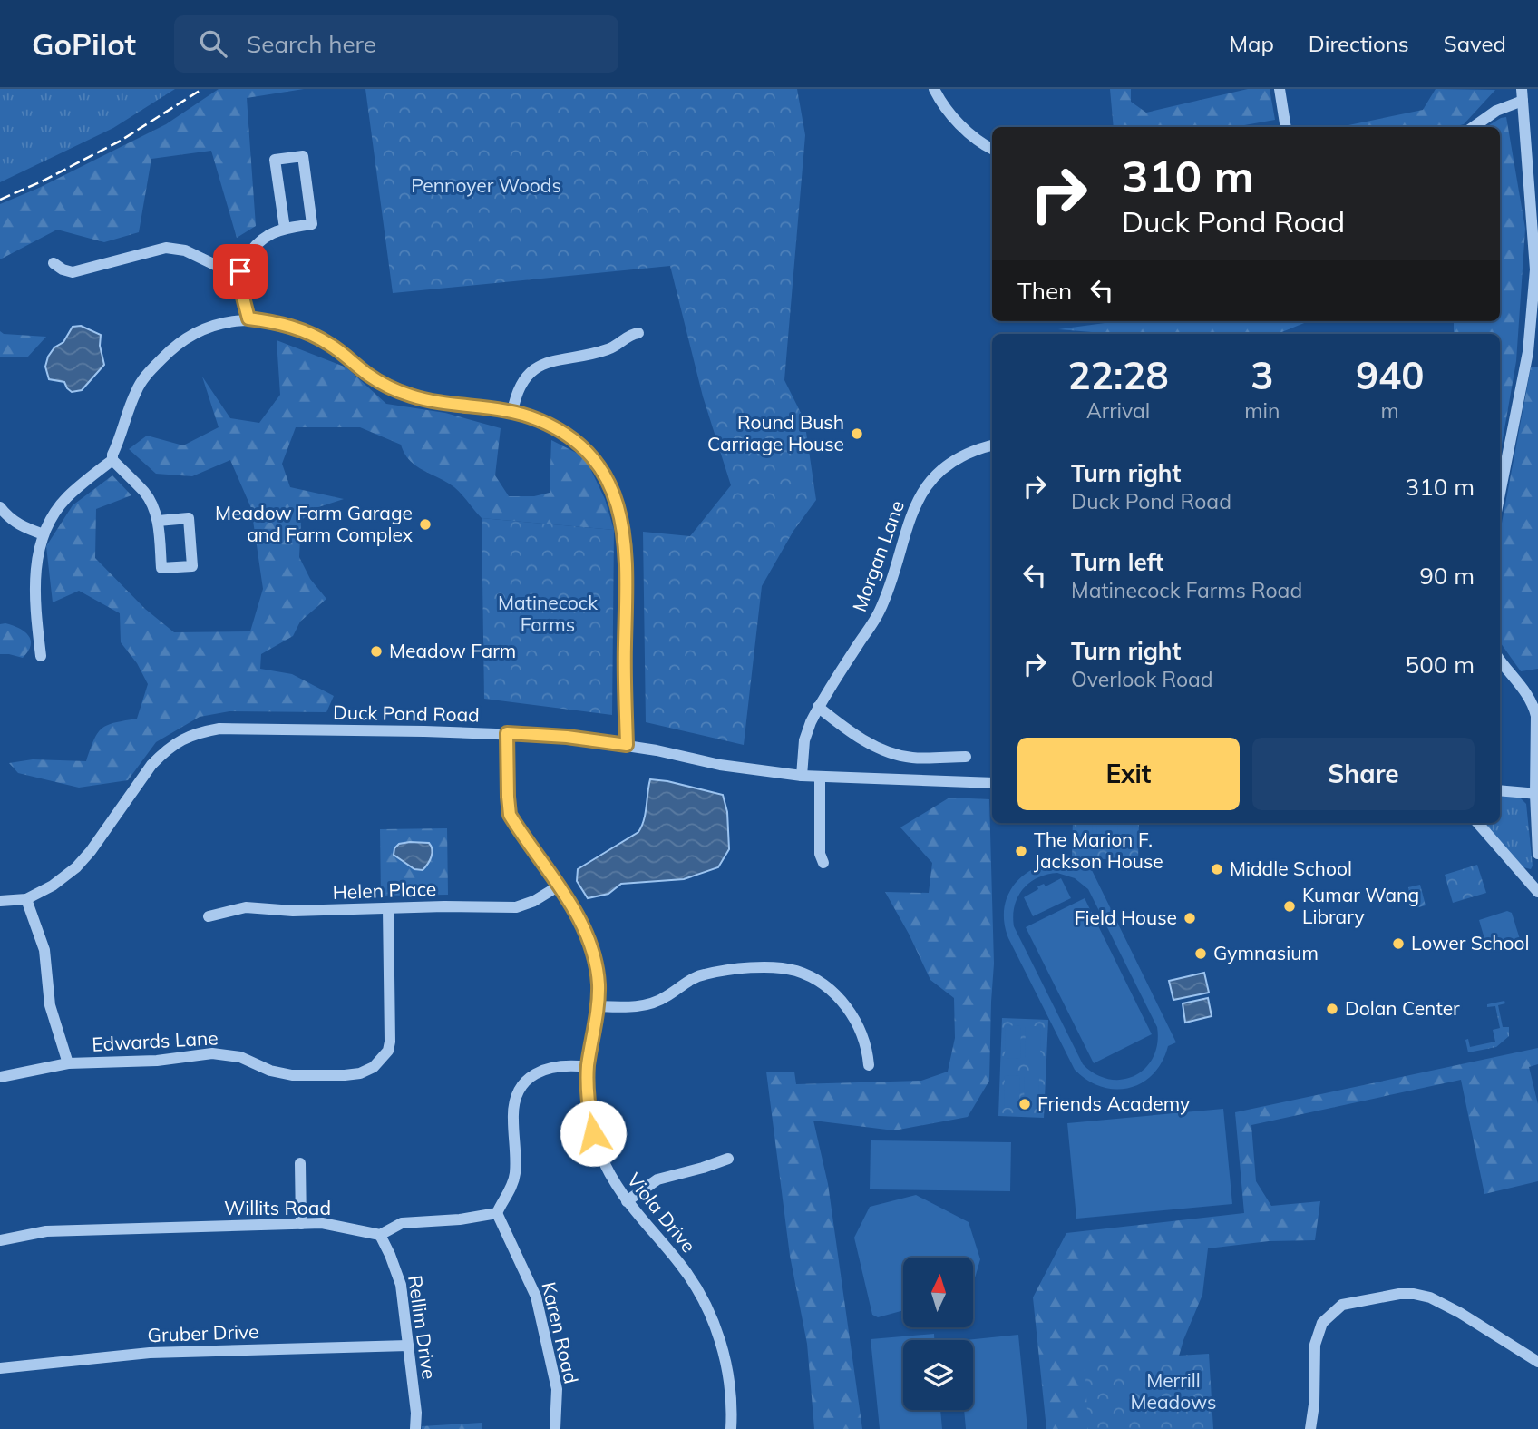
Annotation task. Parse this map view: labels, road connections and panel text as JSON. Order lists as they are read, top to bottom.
{
  "streets": {
    "street": [
      "Morgan Lane",
      "Duck Pond Road",
      "Helen Place",
      "Edwards Lane",
      "Willits Road",
      "Viola Drive",
      "Rellim Drive",
      "Karen Road",
      "Gruber Drive"
    ]
  },
  "crossings": [
    ["Morgan Lane", "Duck Pond Road"],
    ["Duck Pond Road", "Viola Drive"],
    ["Helen Place", "Edwards Lane"],
    ["Helen Place", "Viola Drive"],
    ["Willits Road", "Rellim Drive"],
    ["Rellim Drive", "Gruber Drive"]
  ],
  "parks": ["Pennoyer Woods", "Matinecock Farms", "Merrill Meadows"],
  "places": [
    "Round Bush Carriage House",
    "Meadow Farm Garage and Farm Complex",
    "Meadow Farm",
    "The Marion F. Jackson House",
    "Middle School",
    "Kumar Wang Library",
    "Field House",
    "Lower School",
    "Gymnasium",
    "Dolan Center",
    "Friends Academy"
  ],
  "north": "top",
  "page": {
    "header": "GoPilot",
    "search": "Search here",
    "nav": ["Map", "Directions", "Saved"],
    "turn": ["310 m", "Duck Pond Road"],
    "then": "Then",
    "eta": [
      "22:28",
      "Arrival",
      "3",
      "min",
      "940",
      "m"
    ],
    "list": [
      {
        "name": "Turn right",
        "note": "Duck Pond Road",
        "value": "310 m"
      },
      {
        "name": "Turn left",
        "note": "Matinecock Farms Road",
        "value": "90 m"
      },
      {
        "name": "Turn right",
        "note": "Overlook Road",
        "value": "500 m"
      }
    ],
    "buttons": ["Exit", "Share"]
  }
}
